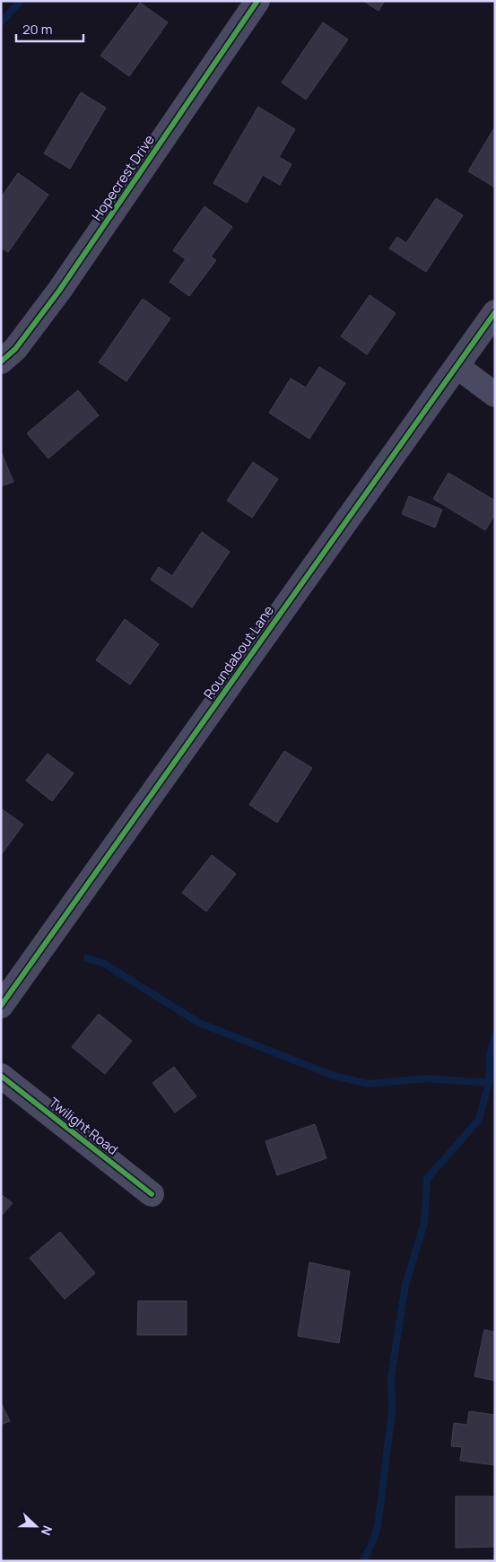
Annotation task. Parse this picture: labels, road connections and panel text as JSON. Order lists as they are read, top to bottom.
{
  "streets": {
    "street": ["Hopecrest Drive", "Roundabout Lane", "Twilight Road"]
  },
  "scale_bar": "20 m",
  "north": "right"
}
